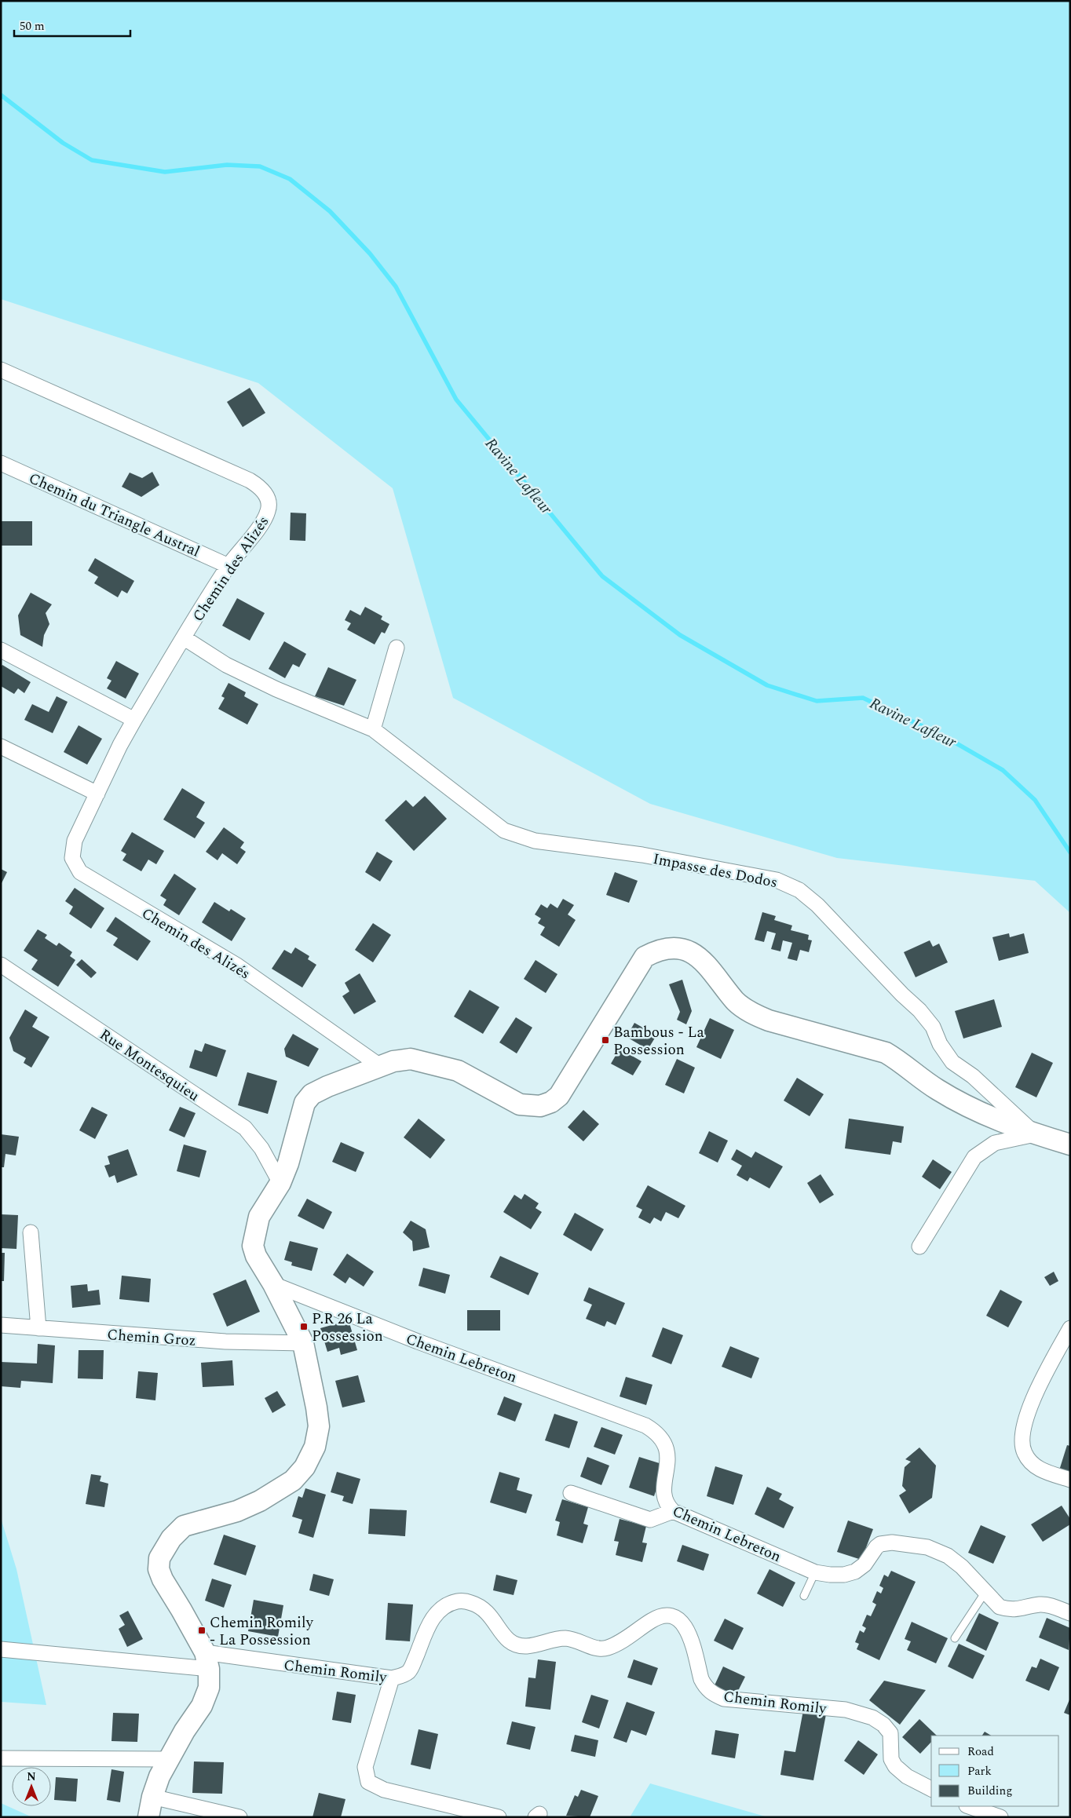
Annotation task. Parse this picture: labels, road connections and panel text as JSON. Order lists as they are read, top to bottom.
{
  "streets": {
    "street": [
      "Chemin du Triangle Austral",
      "Chemin des Alizés",
      "Impasse des Dodos",
      "Rue Montesquieu",
      "Chemin Groz",
      "Chemin Lebreton",
      "Chemin Romily"
    ]
  },
  "crossings": [
    ["Chemin du Triangle Austral", "Chemin des Alizés"],
    ["Chemin des Alizés", "Impasse des Dodos"]
  ],
  "water": ["Ravine Lafleur"],
  "places": {
    "transit": ["Bambous - La Possession", "P.R 26 La Possession", "Chemin Romily - La Possession"]
  },
  "legend": ["Road", "Park", "Building"],
  "scale_bar": "50 m",
  "north": "top"
}
